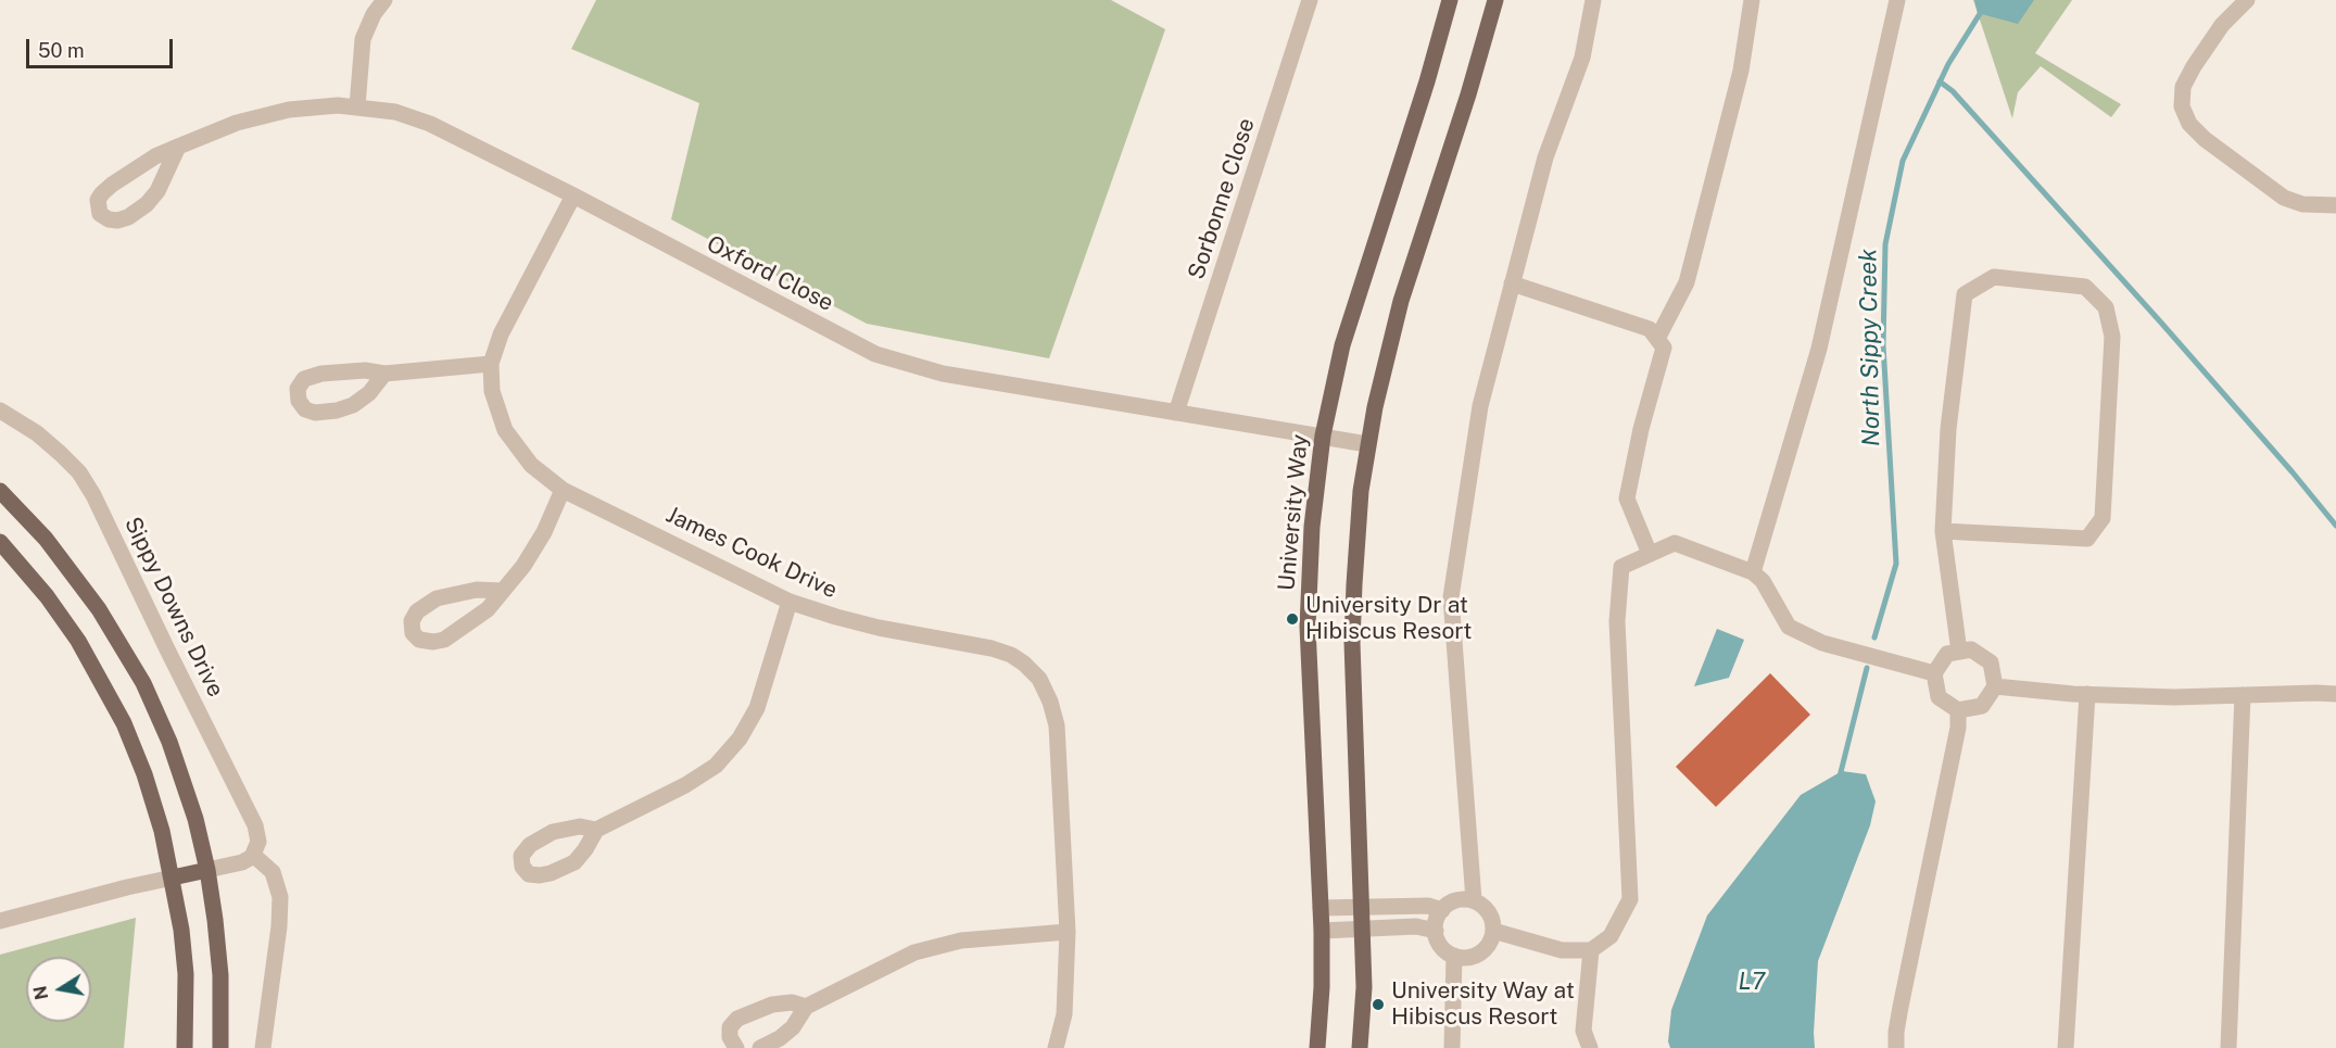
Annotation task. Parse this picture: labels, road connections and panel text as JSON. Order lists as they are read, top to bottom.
{
  "streets": {
    "main road": ["University Way"],
    "street": [
      "Sorbonne Close",
      "Oxford Close",
      "James Cook Drive",
      "Sippy Downs Drive"
    ]
  },
  "crossings": [
    ["Sorbonne Close", "Oxford Close"],
    ["Oxford Close", "University Way"],
    ["Oxford Close", "James Cook Drive"]
  ],
  "water": ["North Sippy Creek", "L7"],
  "places": ["University Dr at Hibiscus Resort", "University Way at Hibiscus Resort"],
  "scale_bar": "50 m",
  "north": "left"
}
